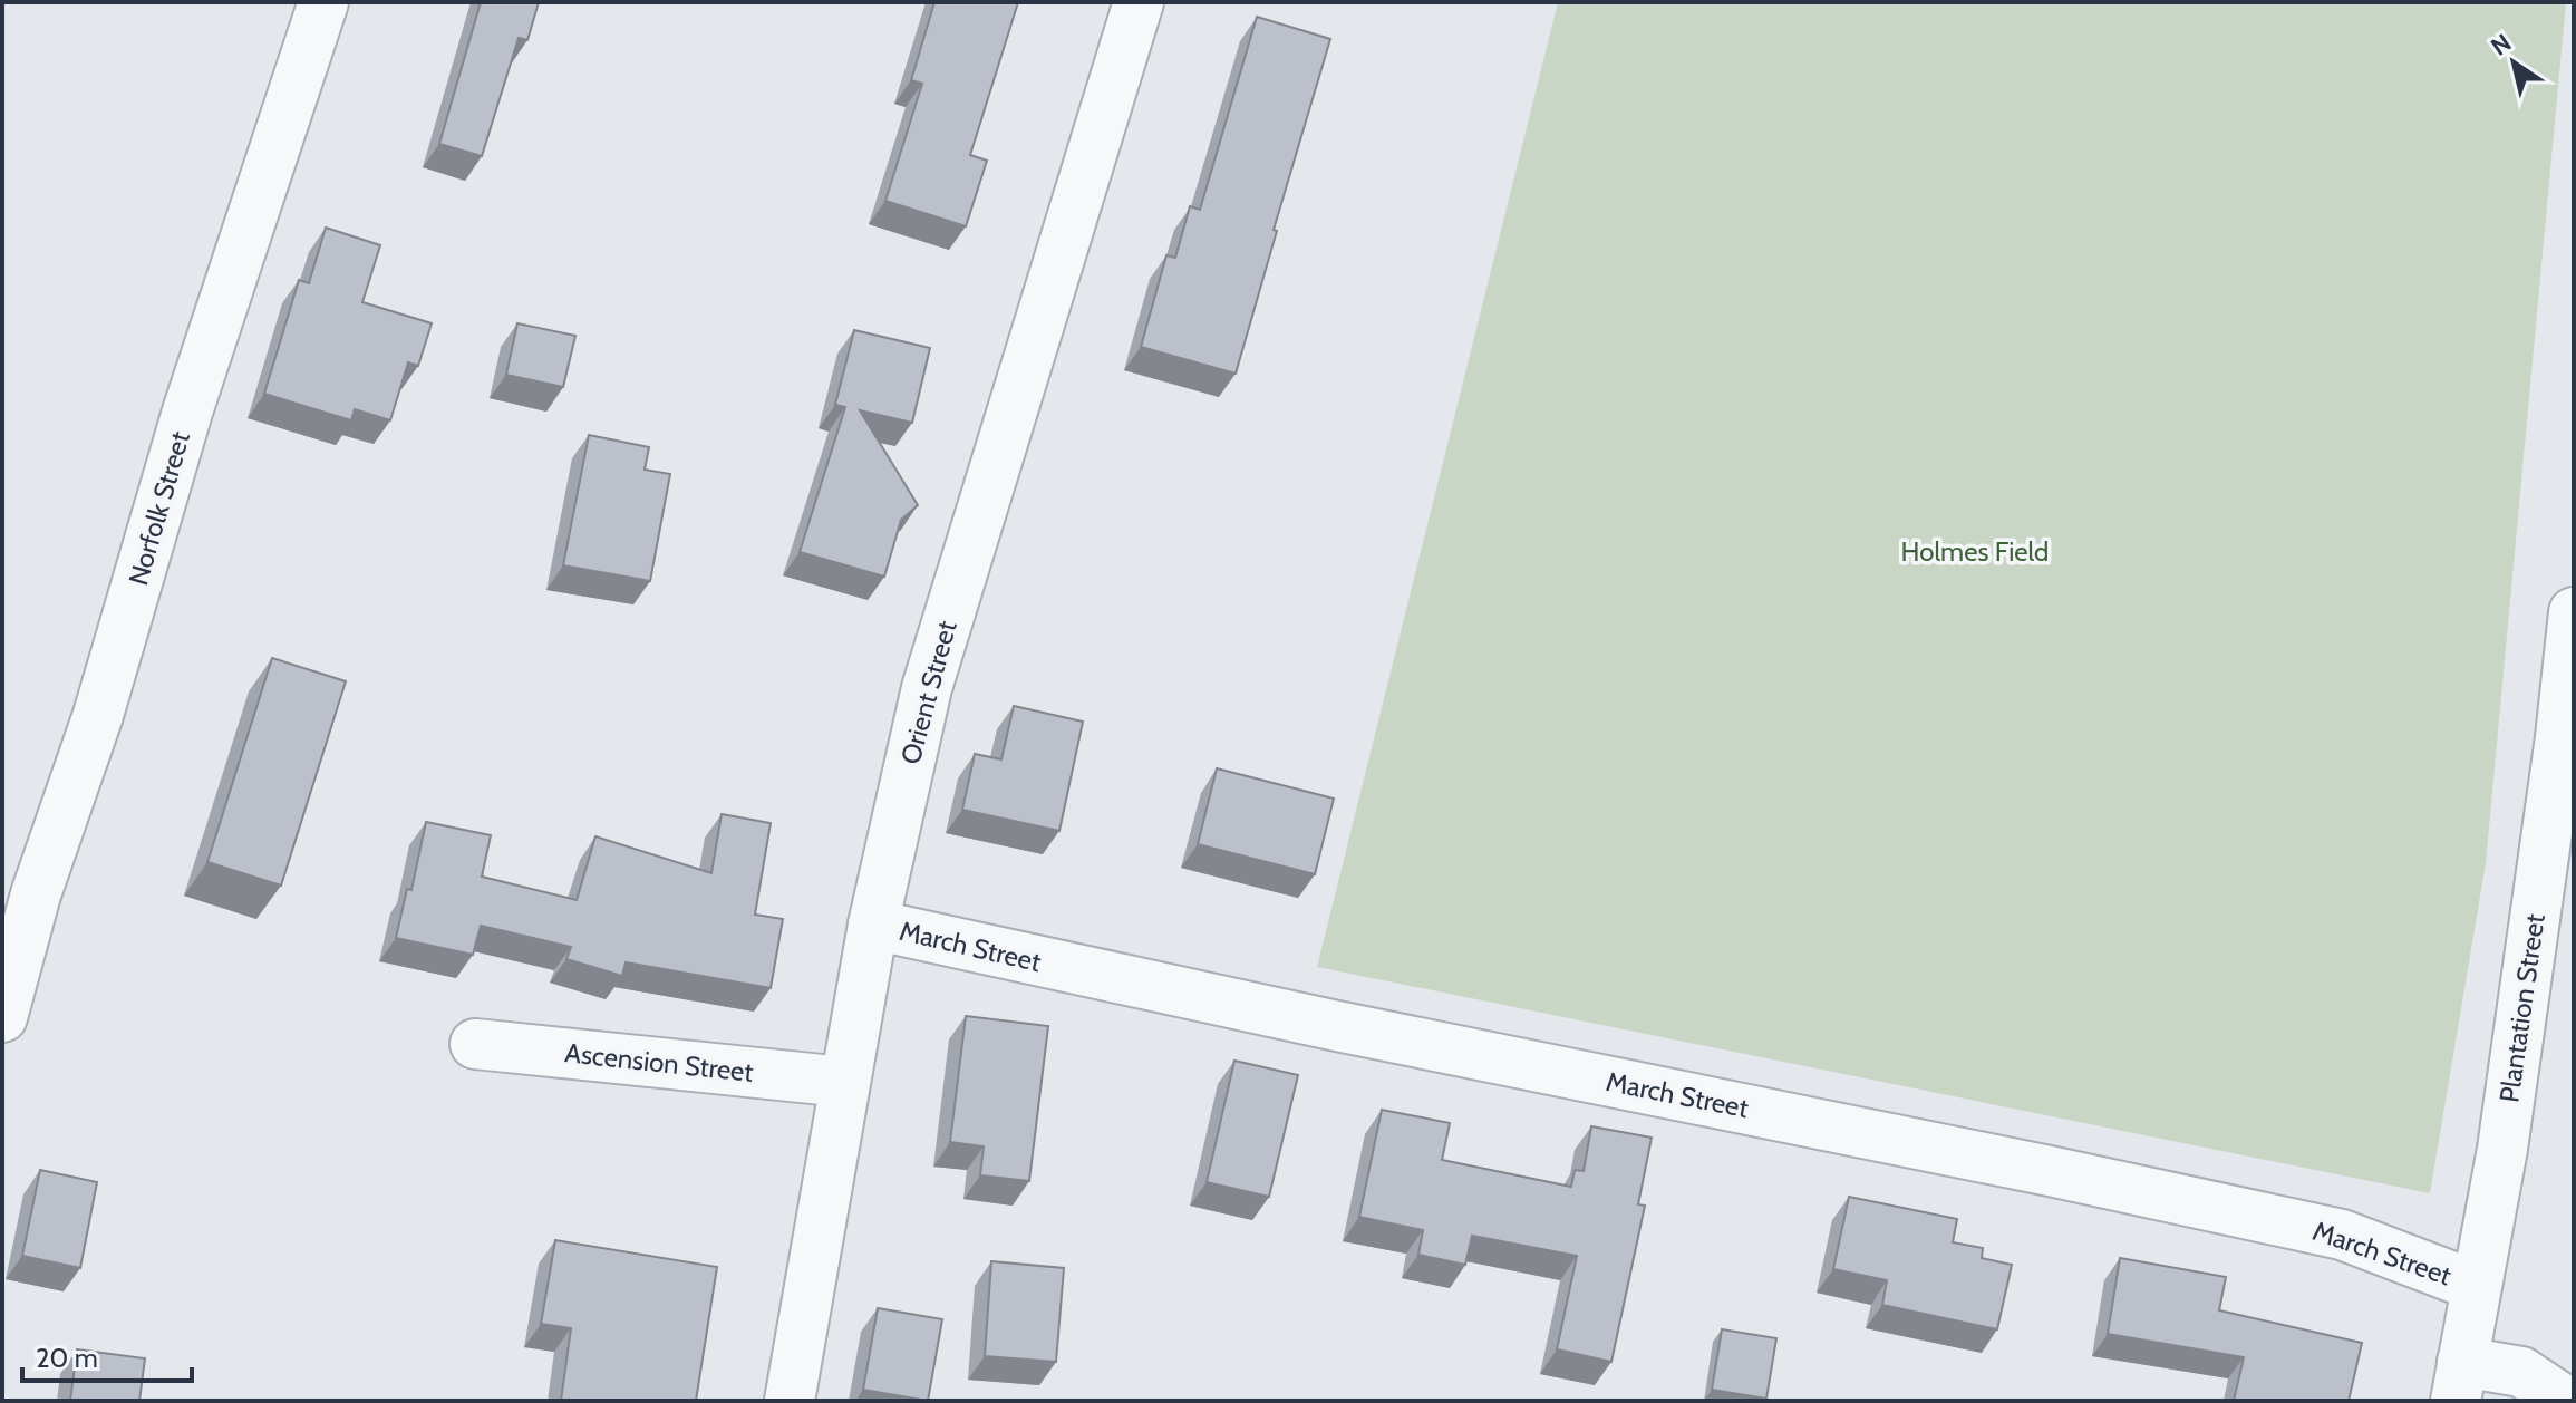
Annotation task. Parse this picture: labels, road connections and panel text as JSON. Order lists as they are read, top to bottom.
{
  "streets": {
    "street": [
      "Norfolk Street",
      "Orient Street",
      "March Street",
      "Plantation Street",
      "Ascension Street"
    ]
  },
  "crossings": [
    ["Orient Street", "March Street"],
    ["Orient Street", "Ascension Street"],
    ["March Street", "Plantation Street"]
  ],
  "parks": ["Holmes Field"],
  "scale_bar": "20 m",
  "north": "top left"
}
